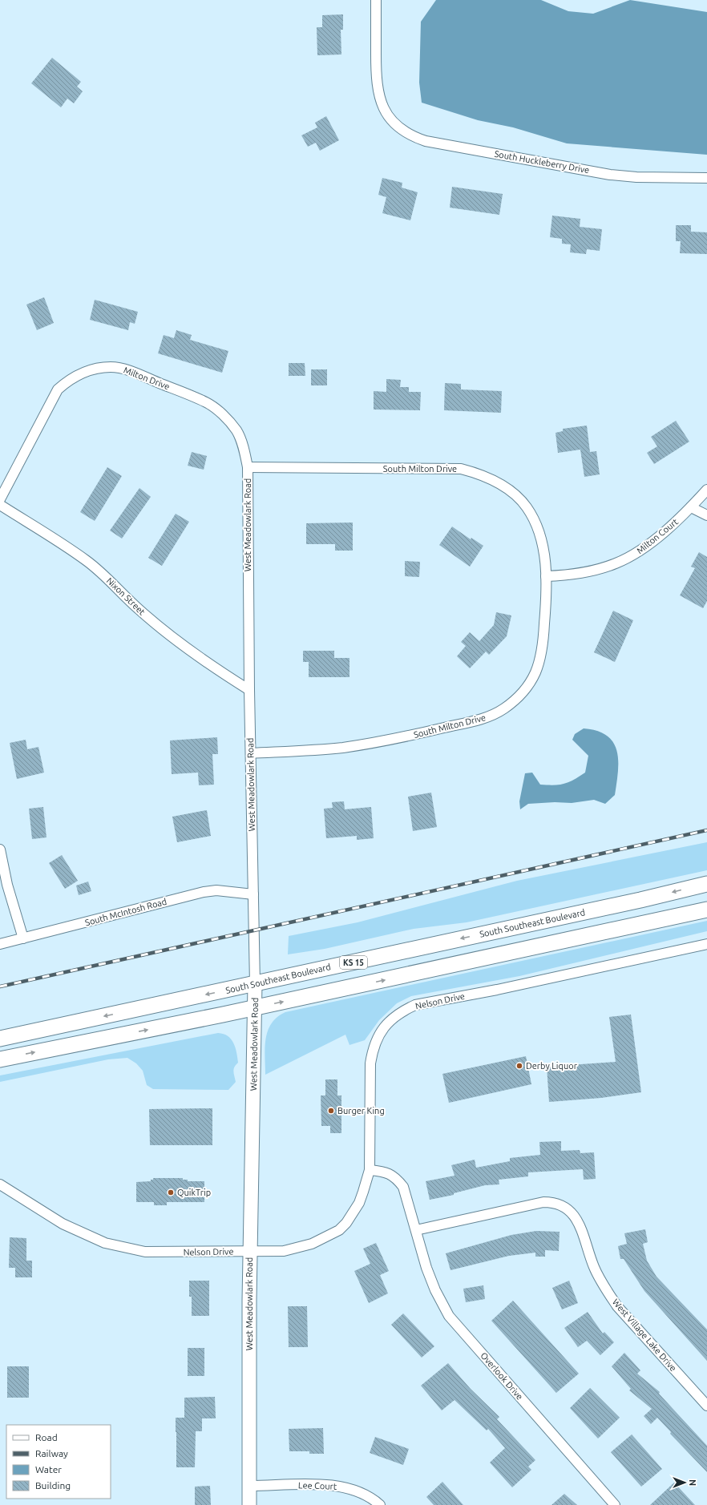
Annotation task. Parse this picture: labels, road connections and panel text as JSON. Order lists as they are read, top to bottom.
{
  "streets": {
    "main road": ["West Meadowlark Road", "South Southeast Boulevard", "KS 15"],
    "street": [
      "South Huckleberry Drive",
      "Milton Drive",
      "South Milton Drive",
      "Milton Court",
      "Nixon Street",
      "South McIntosh Road",
      "Nelson Drive",
      "West Village Lake Drive",
      "Overlook Drive",
      "Lee Court"
    ]
  },
  "crossings": [
    ["Milton Drive", "South Milton Drive"],
    ["Milton Drive", "West Meadowlark Road"],
    ["South Milton Drive", "West Meadowlark Road"],
    ["South Milton Drive", "Milton Court"],
    ["West Meadowlark Road", "Nixon Street"],
    ["West Meadowlark Road", "South McIntosh Road"],
    ["West Meadowlark Road", "South Southeast Boulevard"],
    ["West Meadowlark Road", "Nelson Drive"],
    ["West Meadowlark Road", "Lee Court"],
    ["Nelson Drive", "Overlook Drive"],
    ["West Village Lake Drive", "Overlook Drive"]
  ],
  "places": ["Derby Liquor", "Burger King", "QuikTrip"],
  "legend": [
    "Road",
    "Railway",
    "Water",
    "Building"
  ],
  "north": "right"
}
